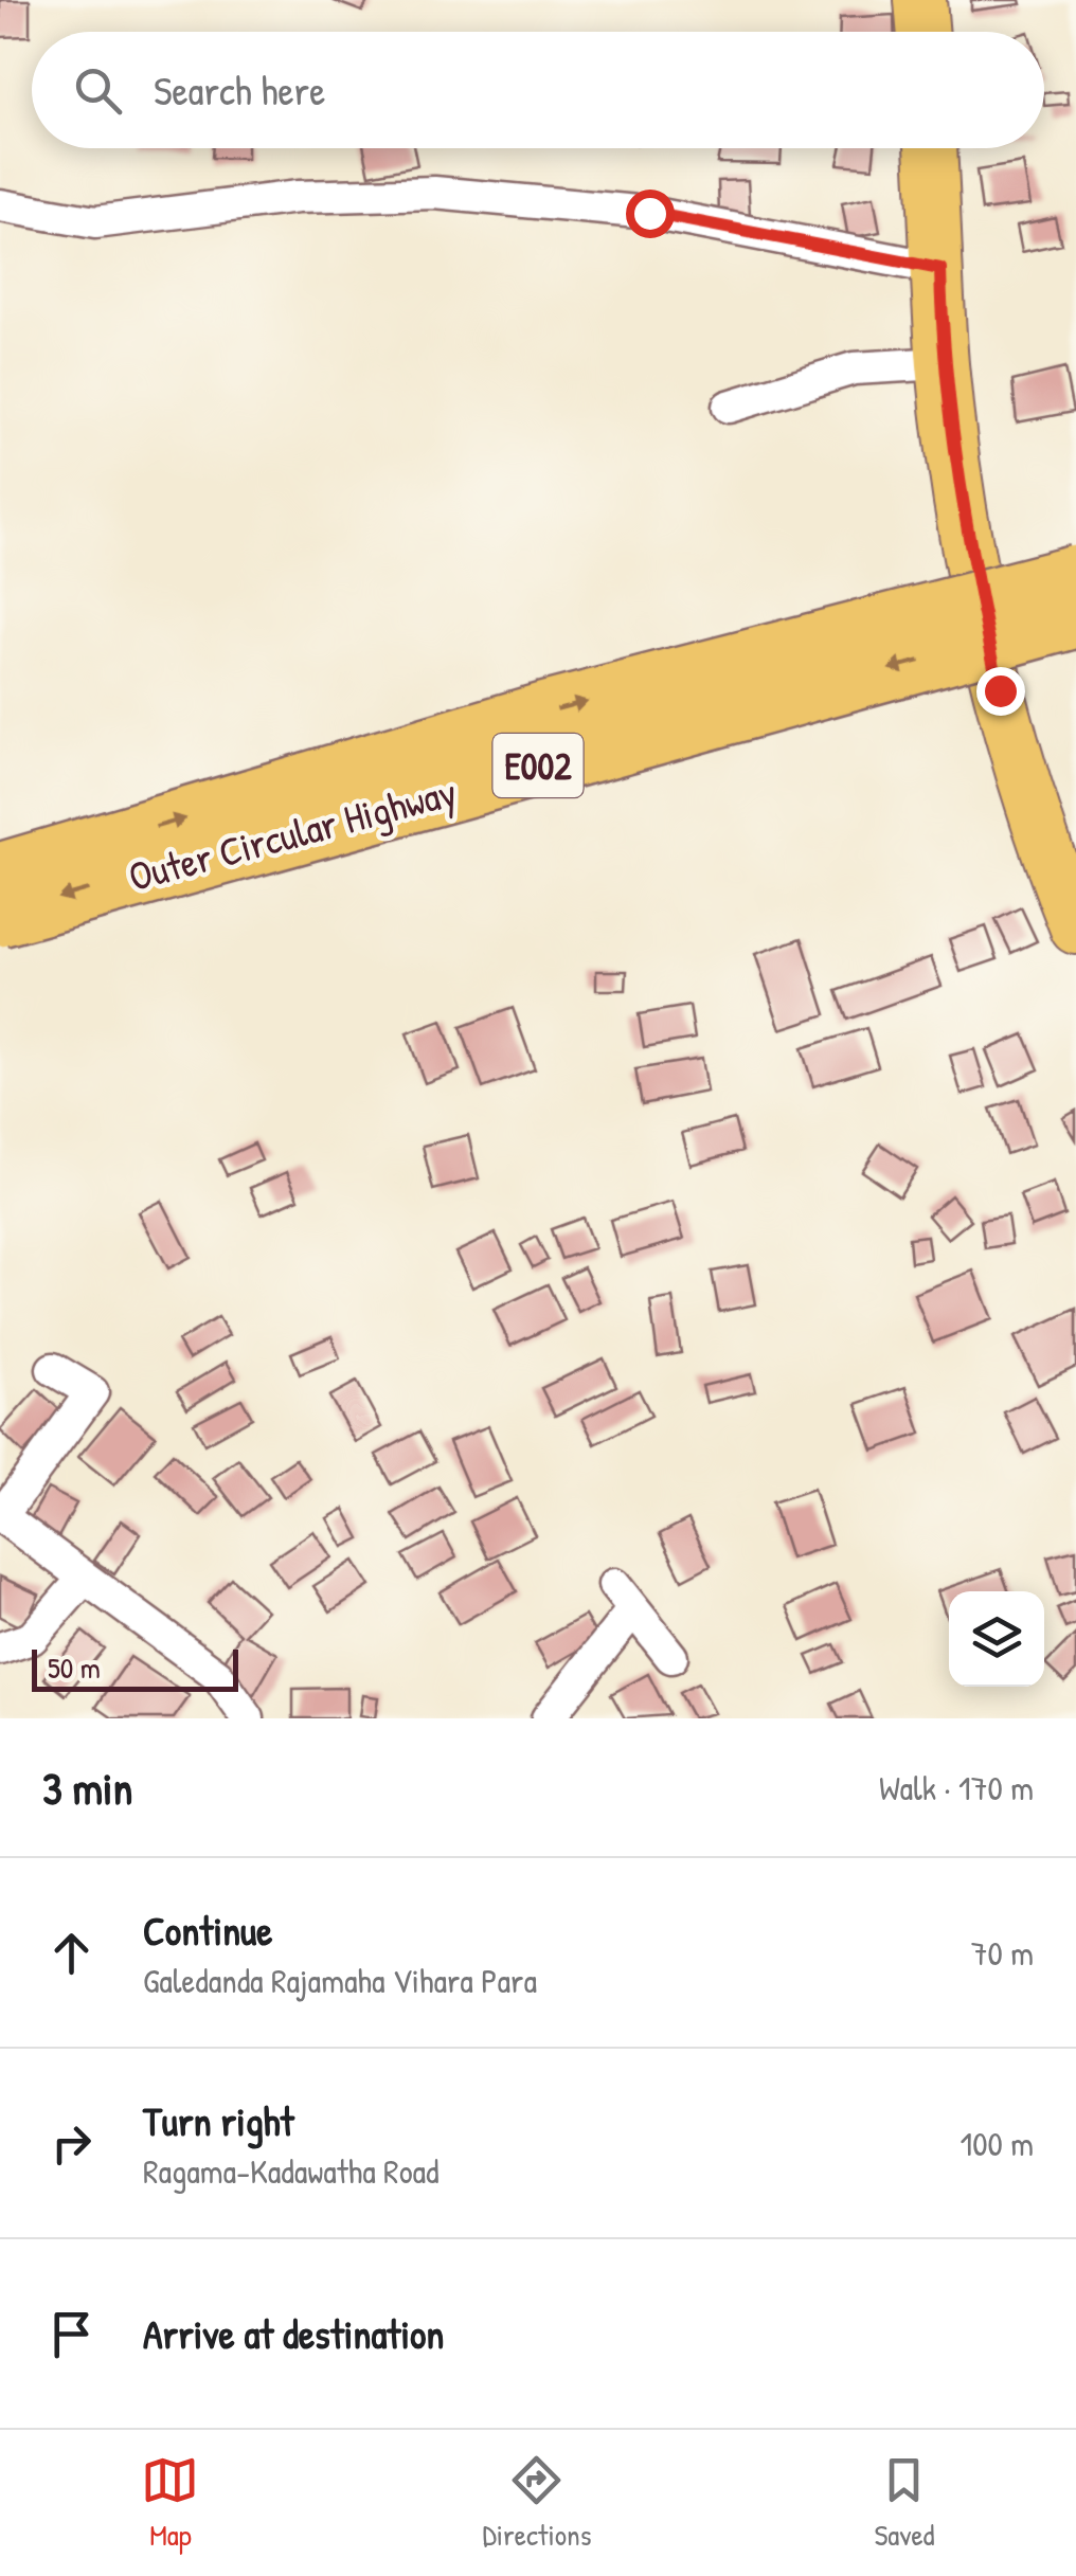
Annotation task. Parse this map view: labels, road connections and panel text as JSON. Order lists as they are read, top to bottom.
{
  "streets": {
    "highway": ["E002", "Outer Circular Highway"]
  },
  "scale_bar": "50 m",
  "page": {
    "search": "Search here",
    "scale": "50 m",
    "heading": ["3 min", "Walk · 170 m"],
    "list": [
      ["Continue", "Galedanda Rajamaha Vihara Para", "70 m"],
      ["Turn right", "Ragama-Kadawatha Road", "100 m"],
      "Arrive at destination"
    ],
    "nav": ["Map", "Directions", "Saved"]
  }
}
